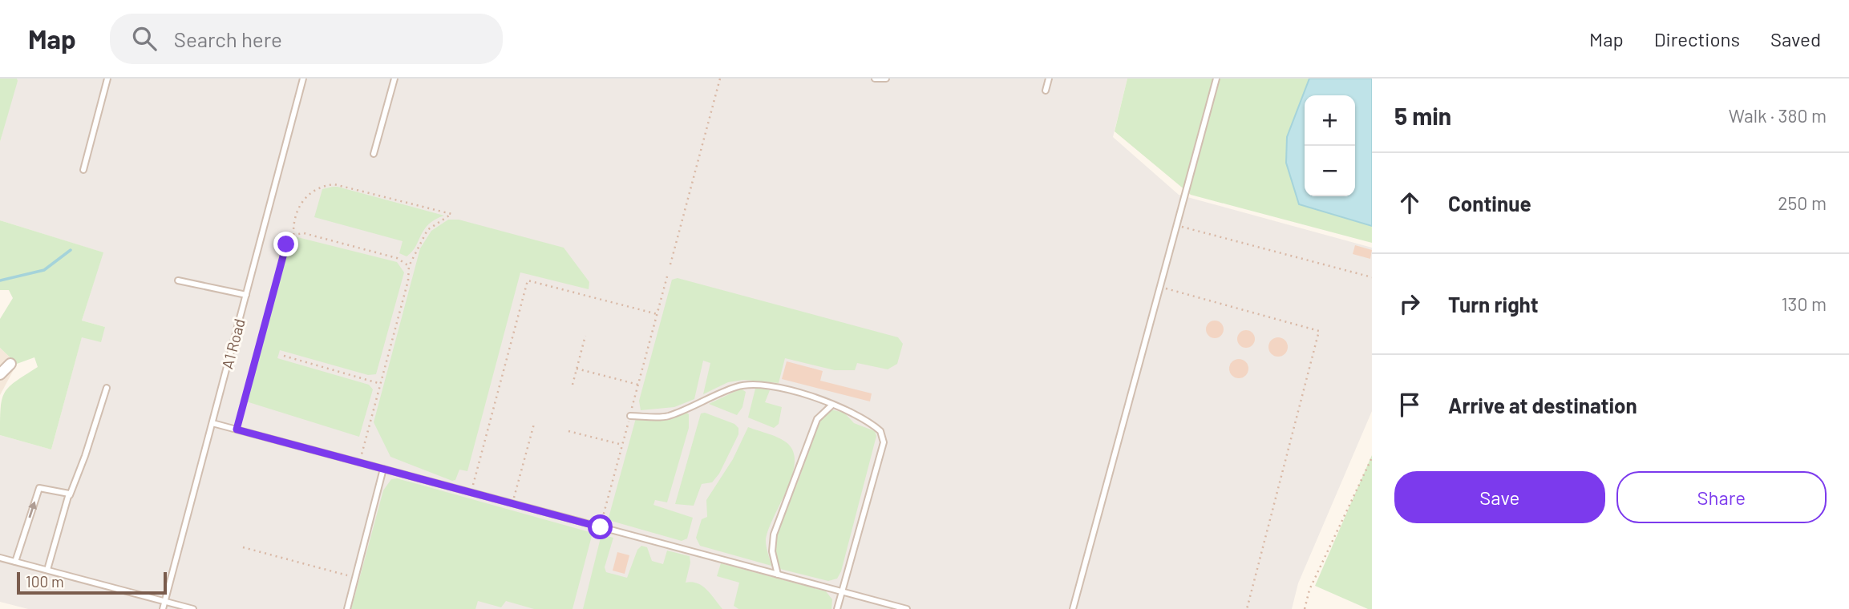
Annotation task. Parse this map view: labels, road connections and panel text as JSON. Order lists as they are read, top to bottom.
{
  "streets": {
    "lane": ["A1 Road"]
  },
  "scale_bar": "100 m",
  "page": {
    "header": "Map",
    "search": "Search here",
    "nav": ["Map", "Directions", "Saved"],
    "heading": ["5 min", "Walk · 380 m"],
    "map_buttons": ["+", "−"],
    "list": [
      ["Continue", "250 m"],
      ["Turn right", "130 m"],
      "Arrive at destination"
    ],
    "buttons": ["Save", "Share"],
    "scale": "100 m"
  }
}
